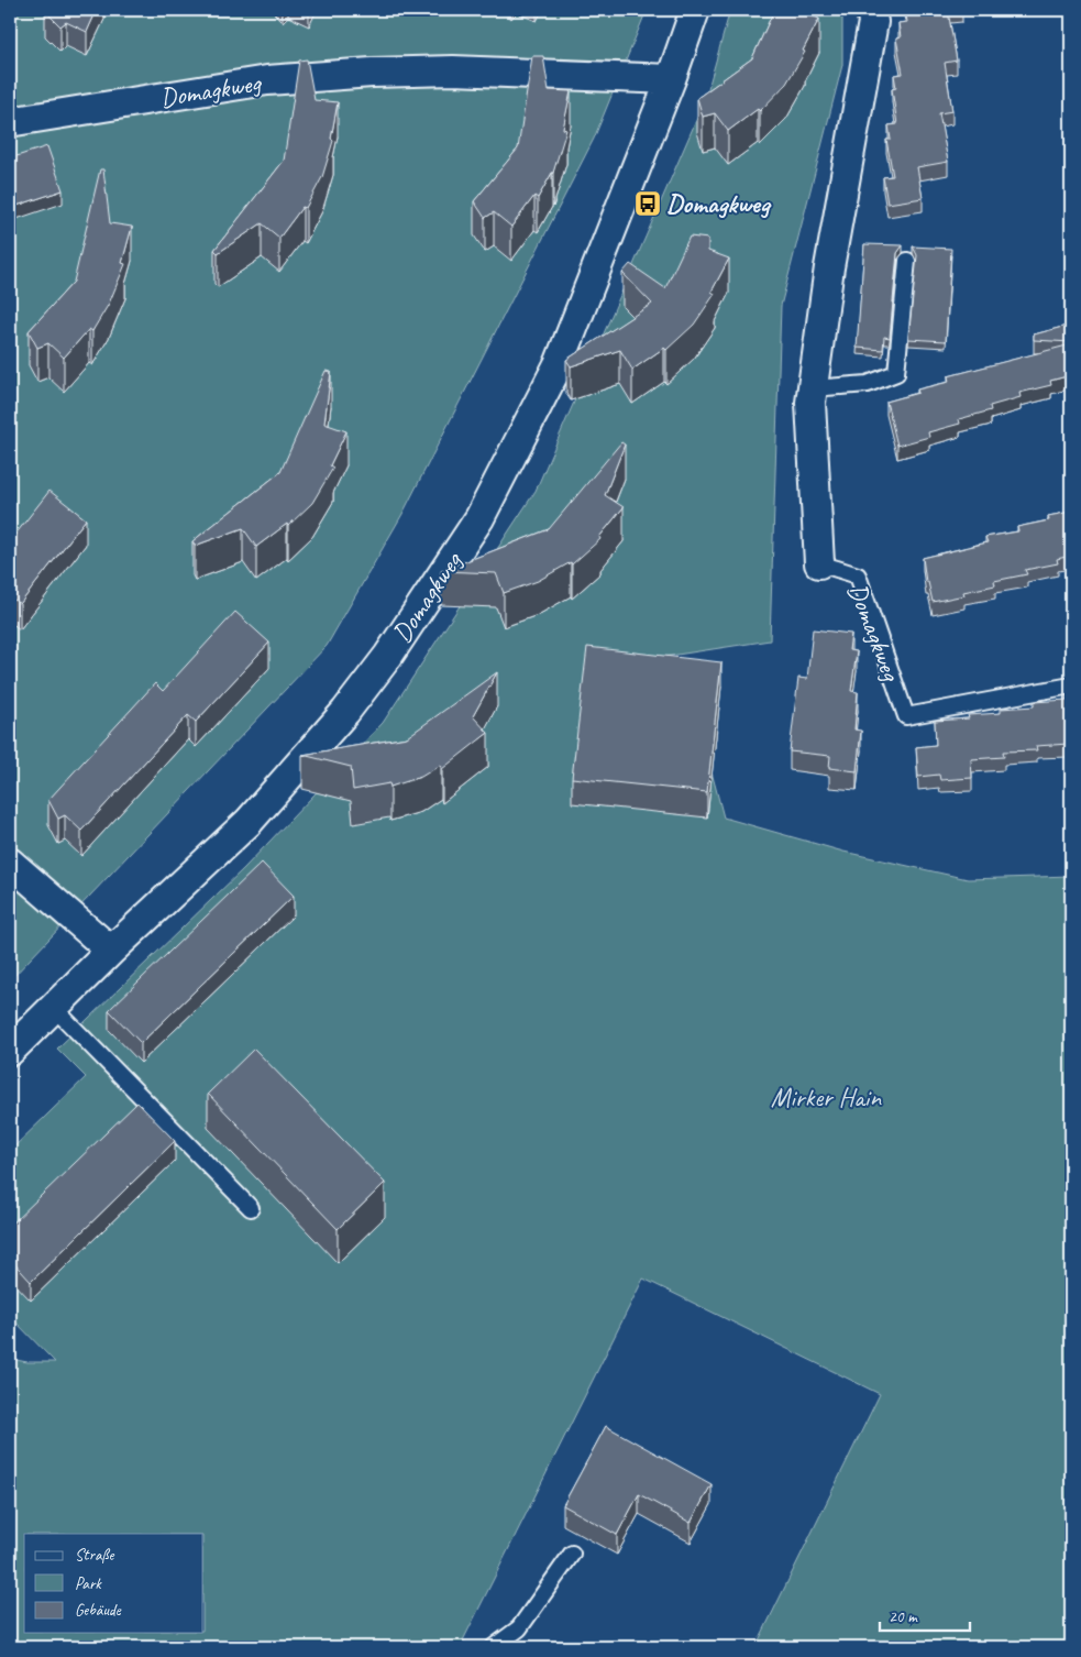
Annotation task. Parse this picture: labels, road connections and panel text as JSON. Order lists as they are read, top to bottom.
{
  "streets": {
    "street": ["Domagkweg"]
  },
  "parks": ["Mirker Hain"],
  "places": {
    "bus stop": ["Domagkweg"]
  },
  "legend": ["Straße", "Park", "Gebäude"],
  "scale_bar": "20 m"
}
